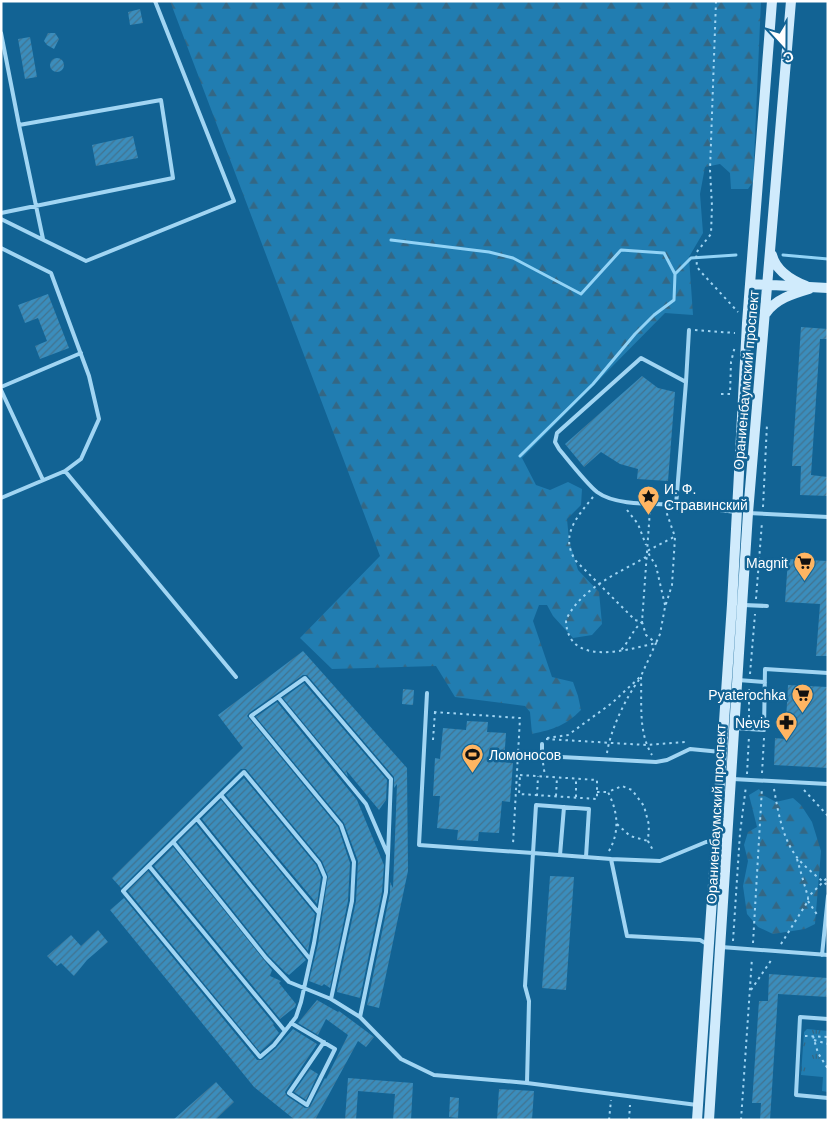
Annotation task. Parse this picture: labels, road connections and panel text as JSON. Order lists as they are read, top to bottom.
{
  "streets": {
    "main road": ["Ораниенбаумский проспект"]
  },
  "places": {
    "place": ["И. Ф. Стравинский"],
    "supermarket": ["Magnit", "Pyaterochka"],
    "pharmacy": ["Nevis"],
    "sports": ["Ломоносов"]
  },
  "north": "bottom"
}
